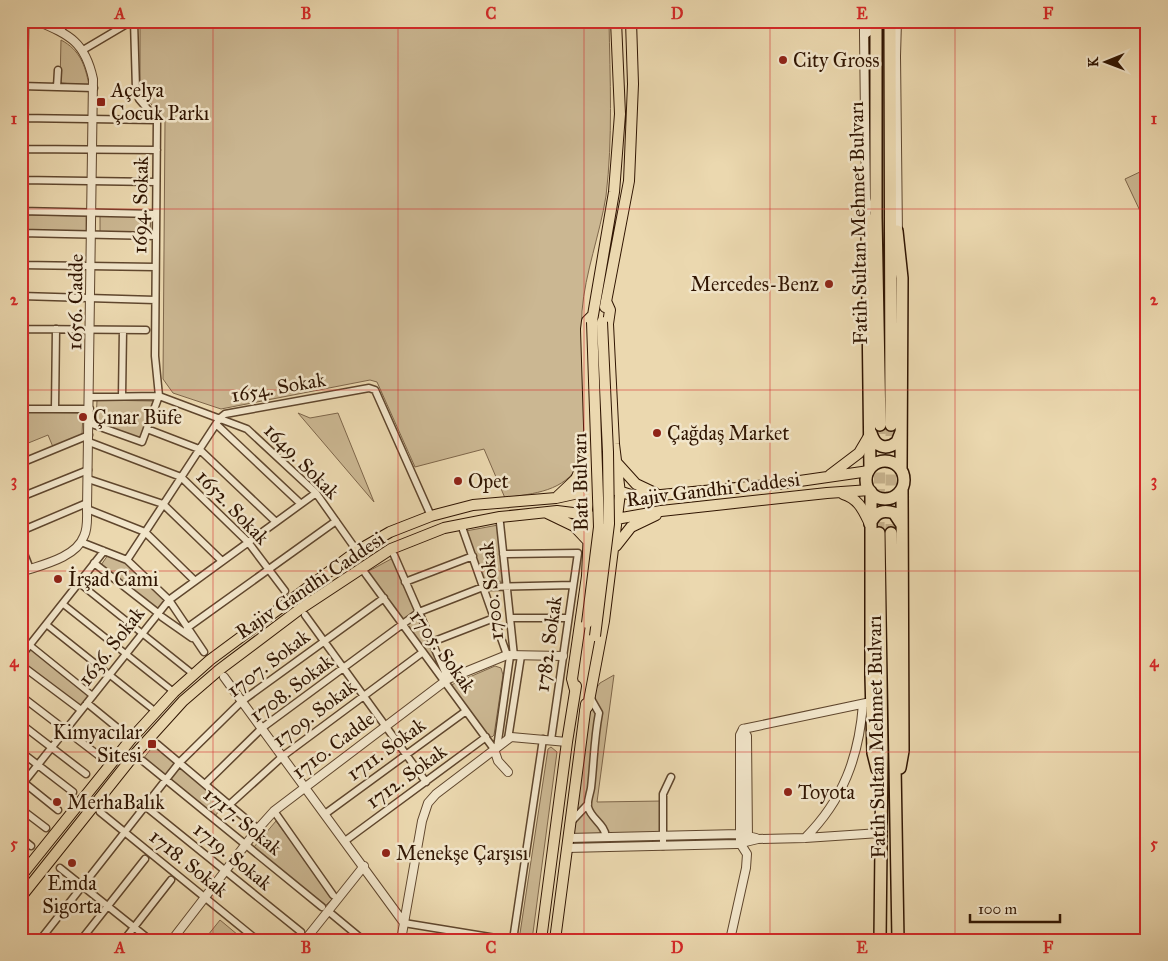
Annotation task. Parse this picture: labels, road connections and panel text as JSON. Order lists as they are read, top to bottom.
{
  "streets": {
    "highway": ["Fatih Sultan Mehmet Bulvarı"],
    "main road": ["Batı Bulvarı", "Rajiv Gandhi Caddesi"],
    "street": [
      "1694. Sokak",
      "1656. Cadde",
      "1654. Sokak",
      "1649. Sokak",
      "1652. Sokak",
      "1700. Sokak",
      "1782. Sokak",
      "1636. Sokak",
      "1705. Sokak",
      "1707. Sokak",
      "1708. Sokak",
      "1709. Sokak",
      "1710. Cadde",
      "1711. Sokak",
      "1712. Sokak",
      "1717. Sokak",
      "1719. Sokak",
      "1718. Sokak"
    ]
  },
  "crossings": [
    ["1694. Sokak", "1649. Sokak"],
    ["1656. Cadde", "1649. Sokak"],
    ["1656. Cadde", "1652. Sokak"],
    ["1654. Sokak", "1649. Sokak"],
    ["1654. Sokak", "Rajiv Gandhi Caddesi"],
    ["1654. Sokak", "1652. Sokak"],
    ["1649. Sokak", "Rajiv Gandhi Caddesi"],
    ["1649. Sokak", "1636. Sokak"],
    ["Batı Bulvarı", "Rajiv Gandhi Caddesi"],
    ["1652. Sokak", "1636. Sokak"],
    ["1700. Sokak", "1782. Sokak"],
    ["1700. Sokak", "1708. Sokak"],
    ["1700. Sokak", "1710. Cadde"],
    ["1782. Sokak", "1708. Sokak"],
    ["1782. Sokak", "1710. Cadde"],
    ["1705. Sokak", "1707. Sokak"],
    ["1705. Sokak", "1708. Sokak"],
    ["1705. Sokak", "1709. Sokak"],
    ["1705. Sokak", "1710. Cadde"],
    ["1705. Sokak", "1711. Sokak"],
    ["1705. Sokak", "1712. Sokak"],
    ["1707. Sokak", "1717. Sokak"],
    ["1707. Sokak", "1719. Sokak"],
    ["1707. Sokak", "1718. Sokak"],
    ["1708. Sokak", "1717. Sokak"],
    ["1709. Sokak", "1717. Sokak"],
    ["1710. Cadde", "1717. Sokak"],
    ["1710. Cadde", "1719. Sokak"],
    ["1710. Cadde", "1718. Sokak"]
  ],
  "places": {
    "other": [
      "City Gross",
      "Mercedes-Benz",
      "Çınar Büfe",
      "Çağdaş Market",
      "Opet",
      "İrşad Cami",
      "Toyota",
      "MerhaBalık",
      "Menekşe Çarşısı",
      "Emda Sigorta"
    ],
    "transit": ["Açelya Çocuk Parkı", "Kimyacılar Sitesi"]
  },
  "scale_bar": "100 m",
  "north": "left",
  "grid": {
    "columns": [
      "A",
      "B",
      "C",
      "D",
      "E",
      "F"
    ],
    "rows": [
      "1",
      "2",
      "3",
      "4",
      "5"
    ]
  }
}
